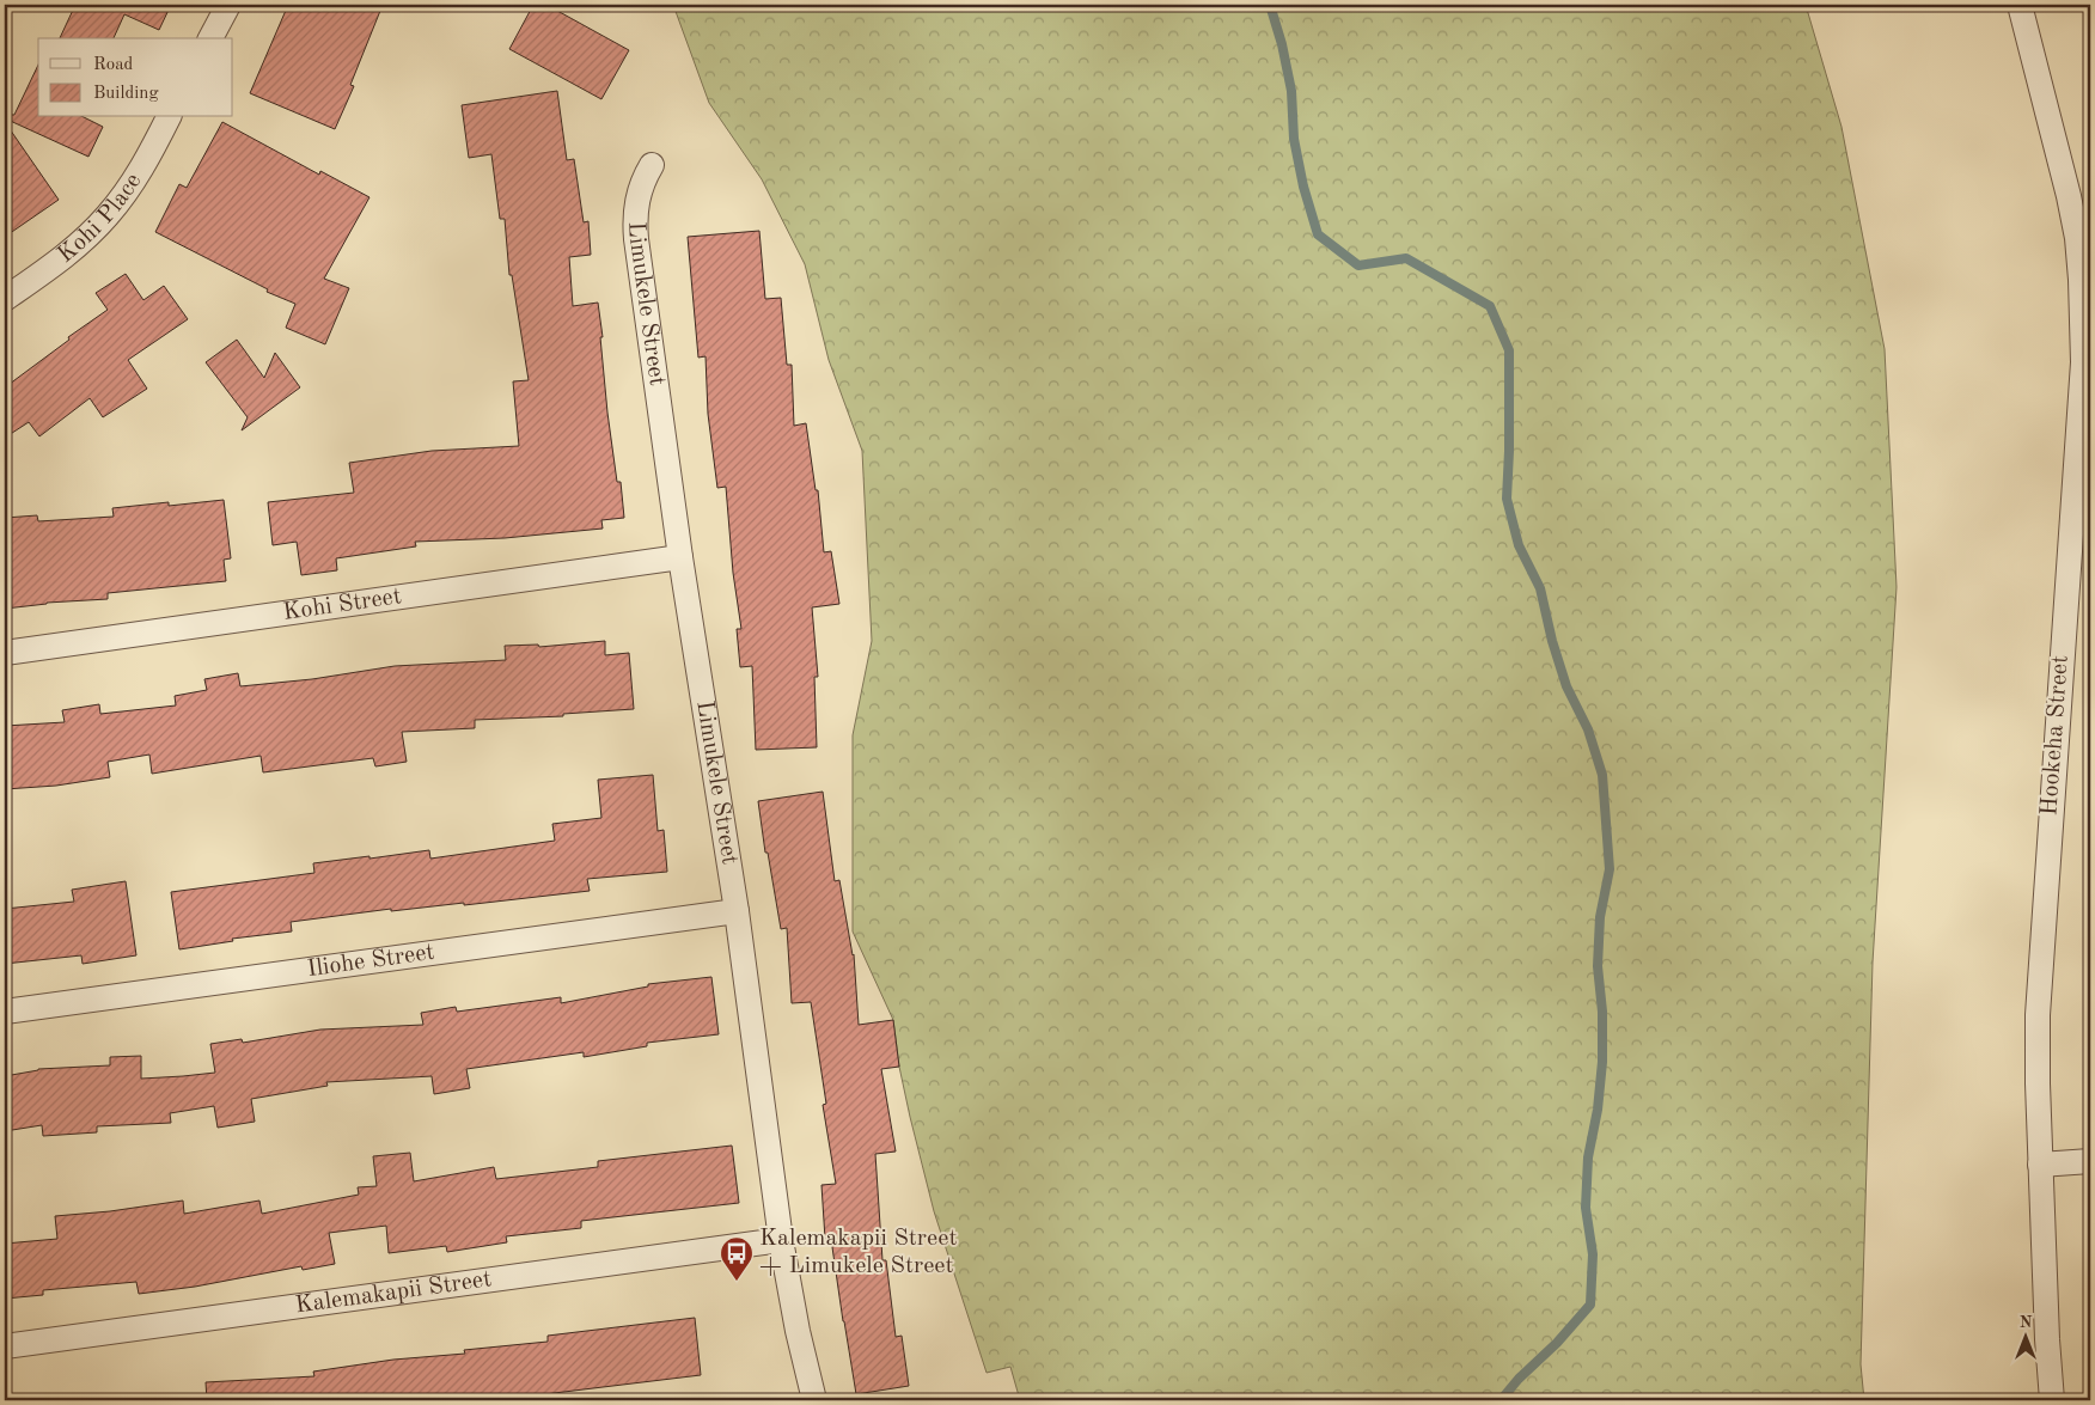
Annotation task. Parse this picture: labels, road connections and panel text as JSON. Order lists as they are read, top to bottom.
{
  "streets": {
    "street": [
      "Kohi Place",
      "Limukele Street",
      "Kohi Street",
      "Hookeha Street",
      "Iliohe Street",
      "Kalemakapii Street"
    ]
  },
  "crossings": [
    ["Limukele Street", "Kohi Street"],
    ["Limukele Street", "Iliohe Street"],
    ["Limukele Street", "Kalemakapii Street"]
  ],
  "places": {
    "bus stop": ["Kalemakapii Street + Limukele Street"]
  },
  "legend": ["Road", "Building"],
  "north": "top"
}
